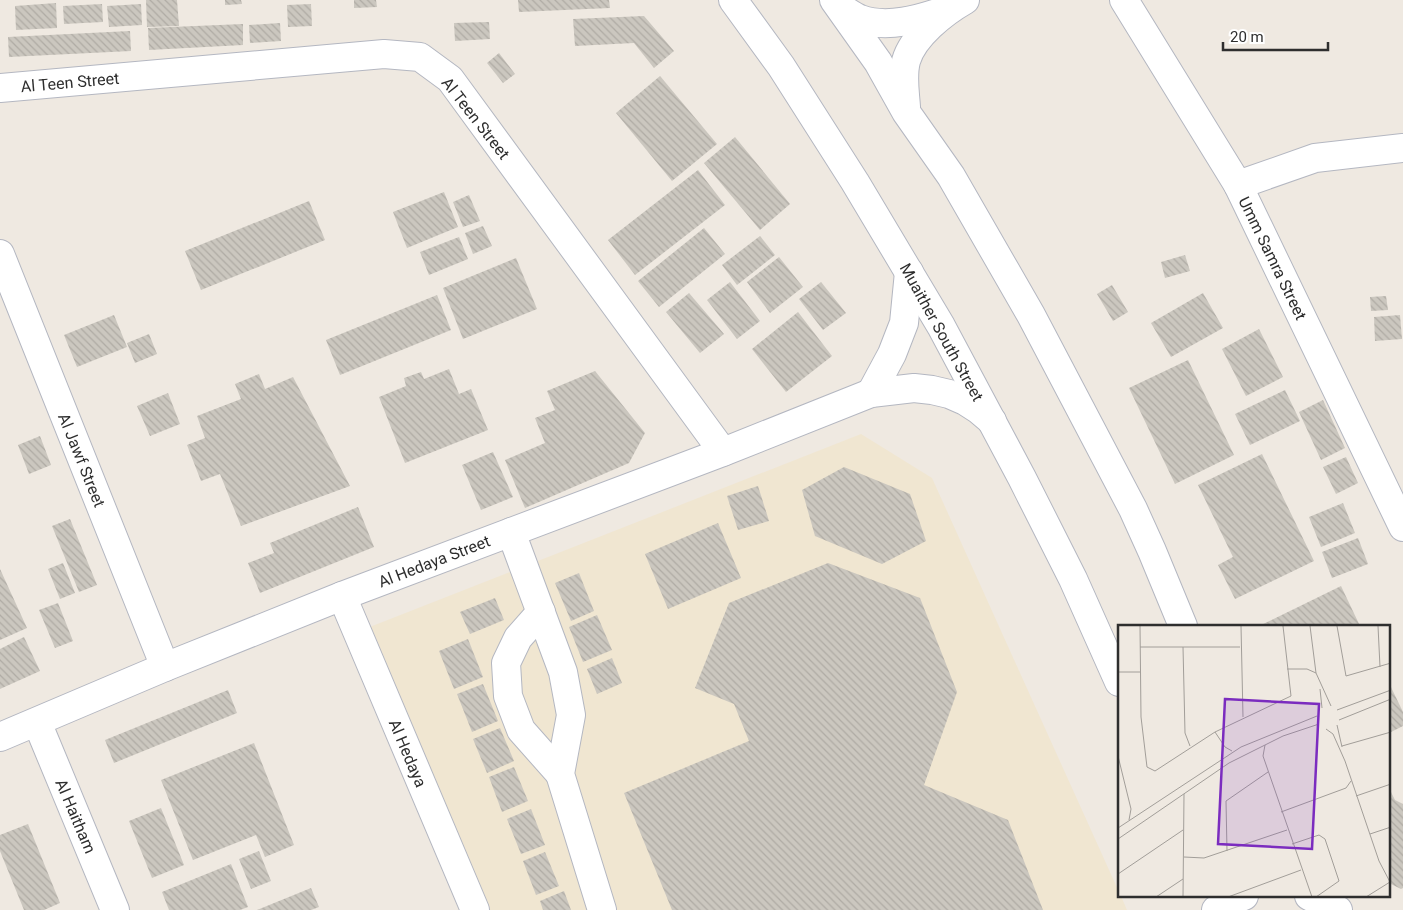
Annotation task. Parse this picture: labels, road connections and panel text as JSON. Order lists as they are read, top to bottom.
{
  "streets": {
    "street": [
      "Al Teen Street",
      "Umm Samra Street",
      "Muaither South Street",
      "Al Jawf Street",
      "Al Hedaya Street",
      "Al Hedaya",
      "Al Haitham"
    ]
  },
  "crossings": [
    ["Al Teen Street", "Al Hedaya Street"],
    ["Muaither South Street", "Al Hedaya Street"],
    ["Al Jawf Street", "Al Hedaya Street"],
    ["Al Hedaya Street", "Al Hedaya"],
    ["Al Hedaya Street", "Al Haitham"]
  ],
  "scale_bar": "20 m"
}
